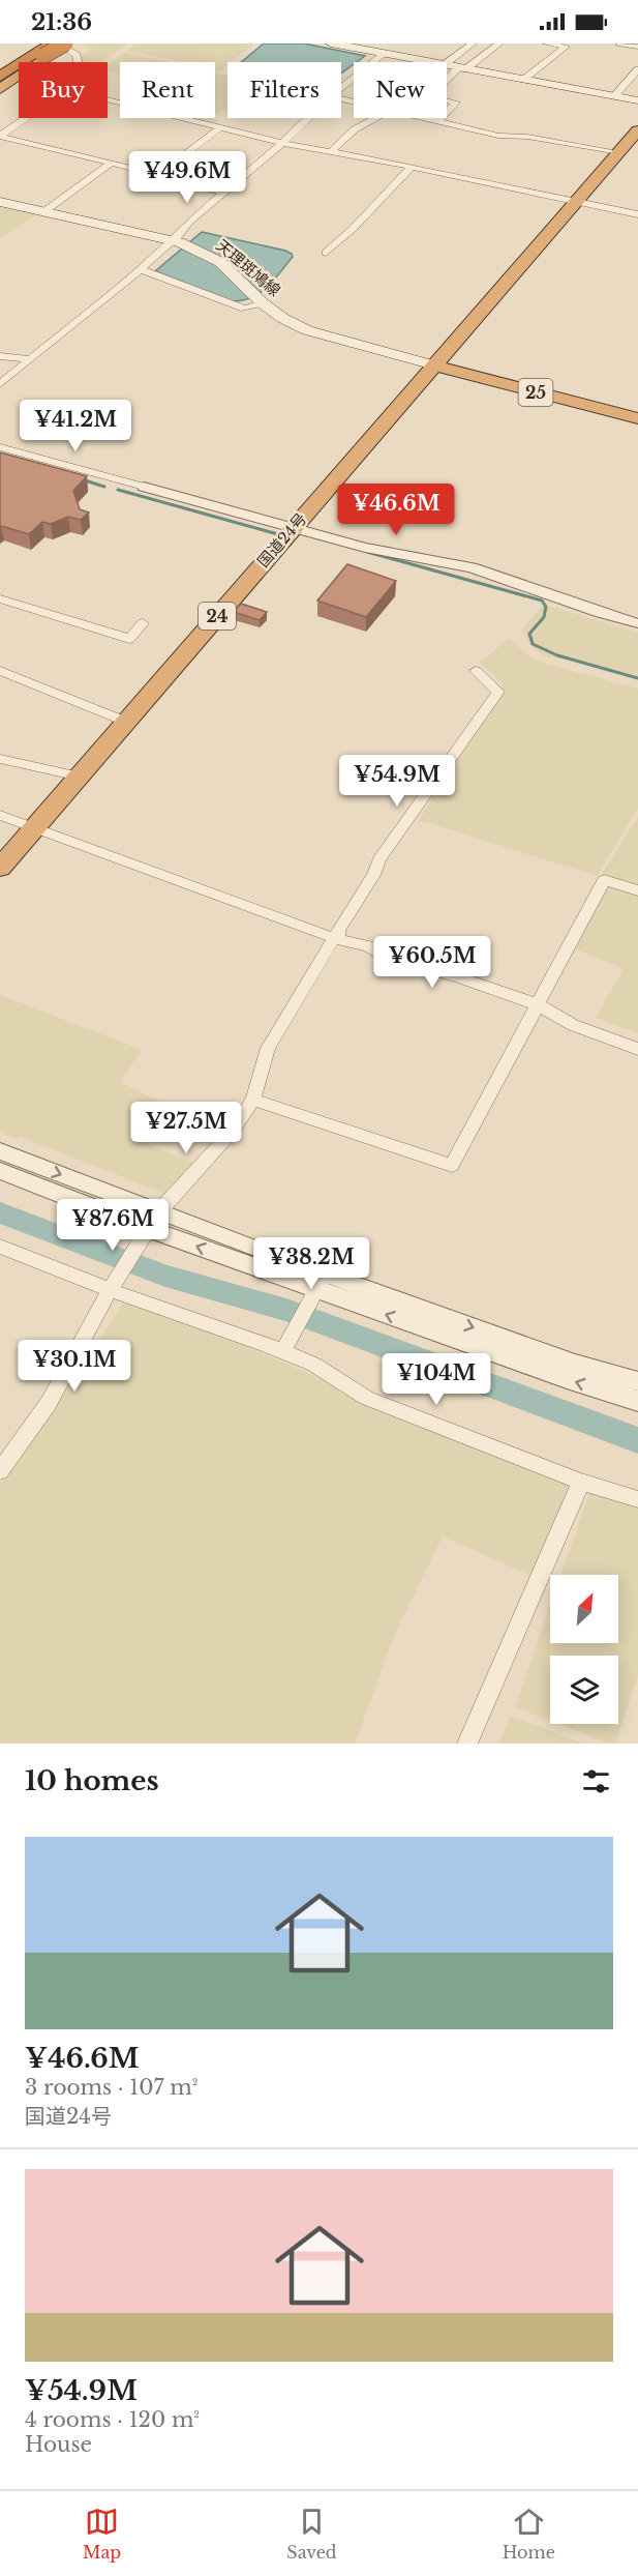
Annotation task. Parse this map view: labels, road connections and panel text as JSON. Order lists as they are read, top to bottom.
{
  "streets": {
    "highway": ["25", "国道24号", "24"],
    "main road": ["天理斑鳩線"]
  },
  "crossings": [
    ["天理斑鳩線", "25"],
    ["天理斑鳩線", "国道24号"],
    ["25", "国道24号"]
  ],
  "north": "top right",
  "page": {
    "status": "21:36",
    "chip": [
      "Buy",
      "Rent",
      "Filters",
      "New"
    ],
    "price": [
      "¥49.6M",
      "¥41.2M",
      "¥46.6M",
      "¥54.9M",
      "¥60.5M",
      "¥27.5M",
      "¥87.6M",
      "¥38.2M",
      "¥30.1M",
      "¥104M"
    ],
    "heading": "10 homes",
    "list": [
      {
        "name": "¥46.6M",
        "note": "3 rooms · 107 m² · 国道24号"
      },
      {
        "name": "¥54.9M",
        "note": "4 rooms · 120 m² · House"
      }
    ],
    "tabs": ["Map", "Saved", "Home"]
  }
}
